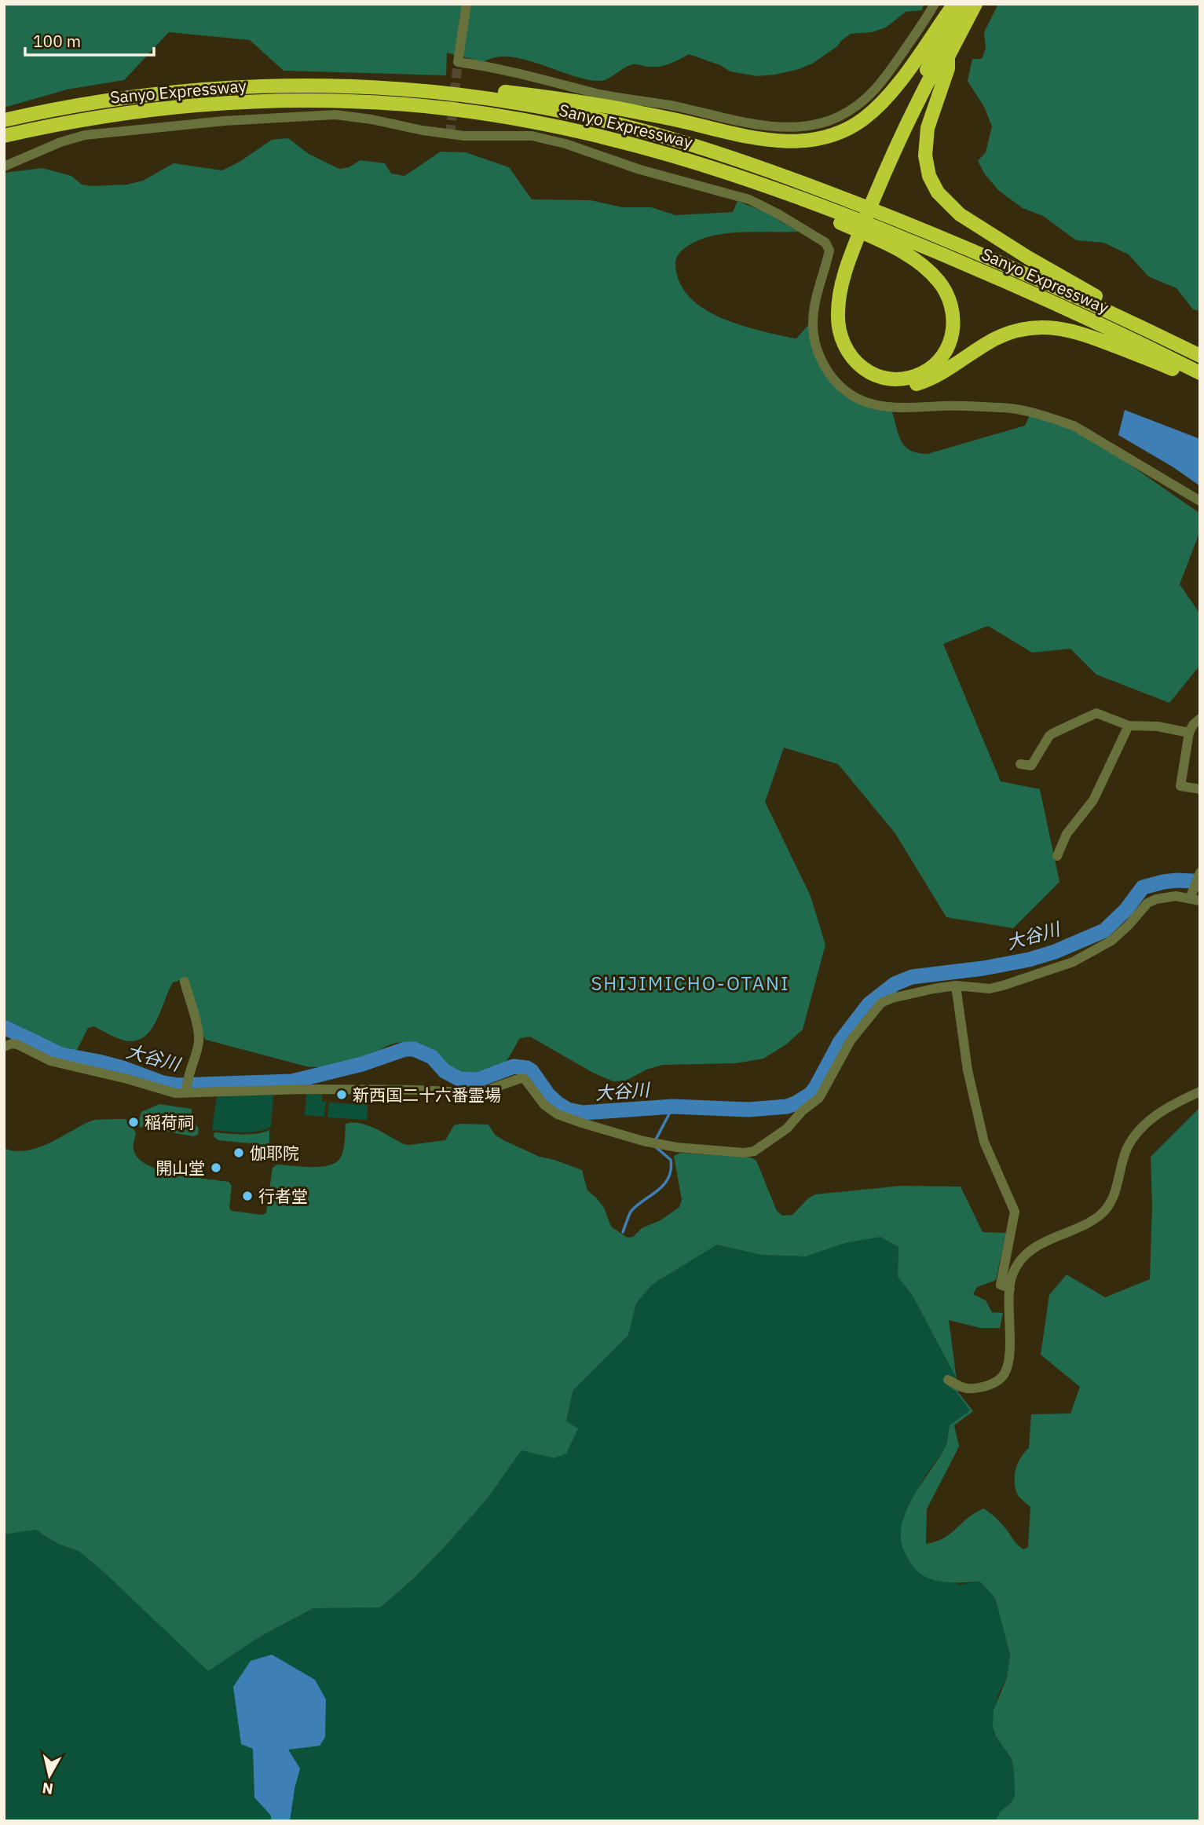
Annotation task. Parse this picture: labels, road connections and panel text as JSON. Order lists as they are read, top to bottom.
{
  "streets": {
    "highway": ["Sanyo Expressway"]
  },
  "districts": ["SHIJIMICHO-OTANI"],
  "water": ["大谷川"],
  "places": [
    "新西国二十六番霊場",
    "稲荷祠",
    "伽耶院",
    "開山堂",
    "行者堂"
  ],
  "scale_bar": "100 m",
  "north": "bottom"
}
